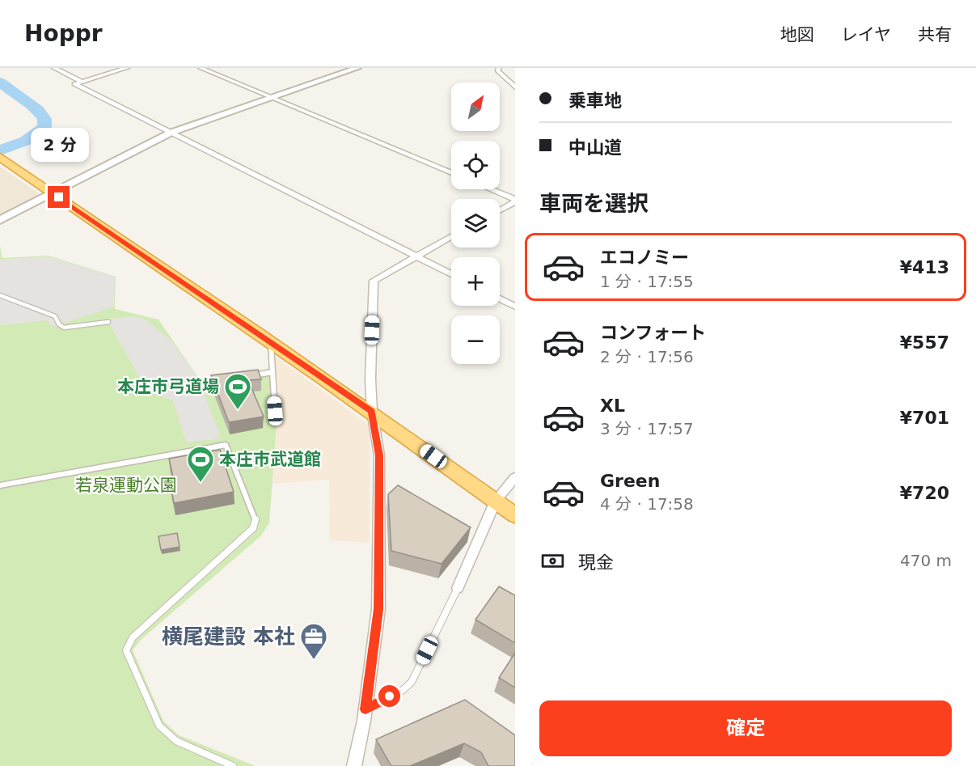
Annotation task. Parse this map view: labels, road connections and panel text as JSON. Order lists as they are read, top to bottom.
{
  "parks": ["若泉運動公園"],
  "places": {
    "sports": ["本庄市弓道場", "本庄市武道館"],
    "office": ["横尾建設 本社"]
  },
  "north": "top right",
  "page": {
    "header": "Hoppr",
    "nav": ["地図", "レイヤ", "共有"],
    "banner": ["乗車地", "中山道"],
    "map_buttons": ["+", "−"],
    "bubble": "2 分",
    "heading": "車両を選択",
    "list": [
      {
        "name": "エコノミー",
        "note": "1 分 · 17:55",
        "value": "¥413"
      },
      {
        "name": "コンフォート",
        "note": "2 分 · 17:56",
        "value": "¥557"
      },
      {
        "name": "XL",
        "note": "3 分 · 17:57",
        "value": "¥701"
      },
      {
        "name": "Green",
        "note": "4 分 · 17:58",
        "value": "¥720"
      }
    ],
    "pay": ["現金", "470 m"],
    "buttons": "確定"
  }
}
